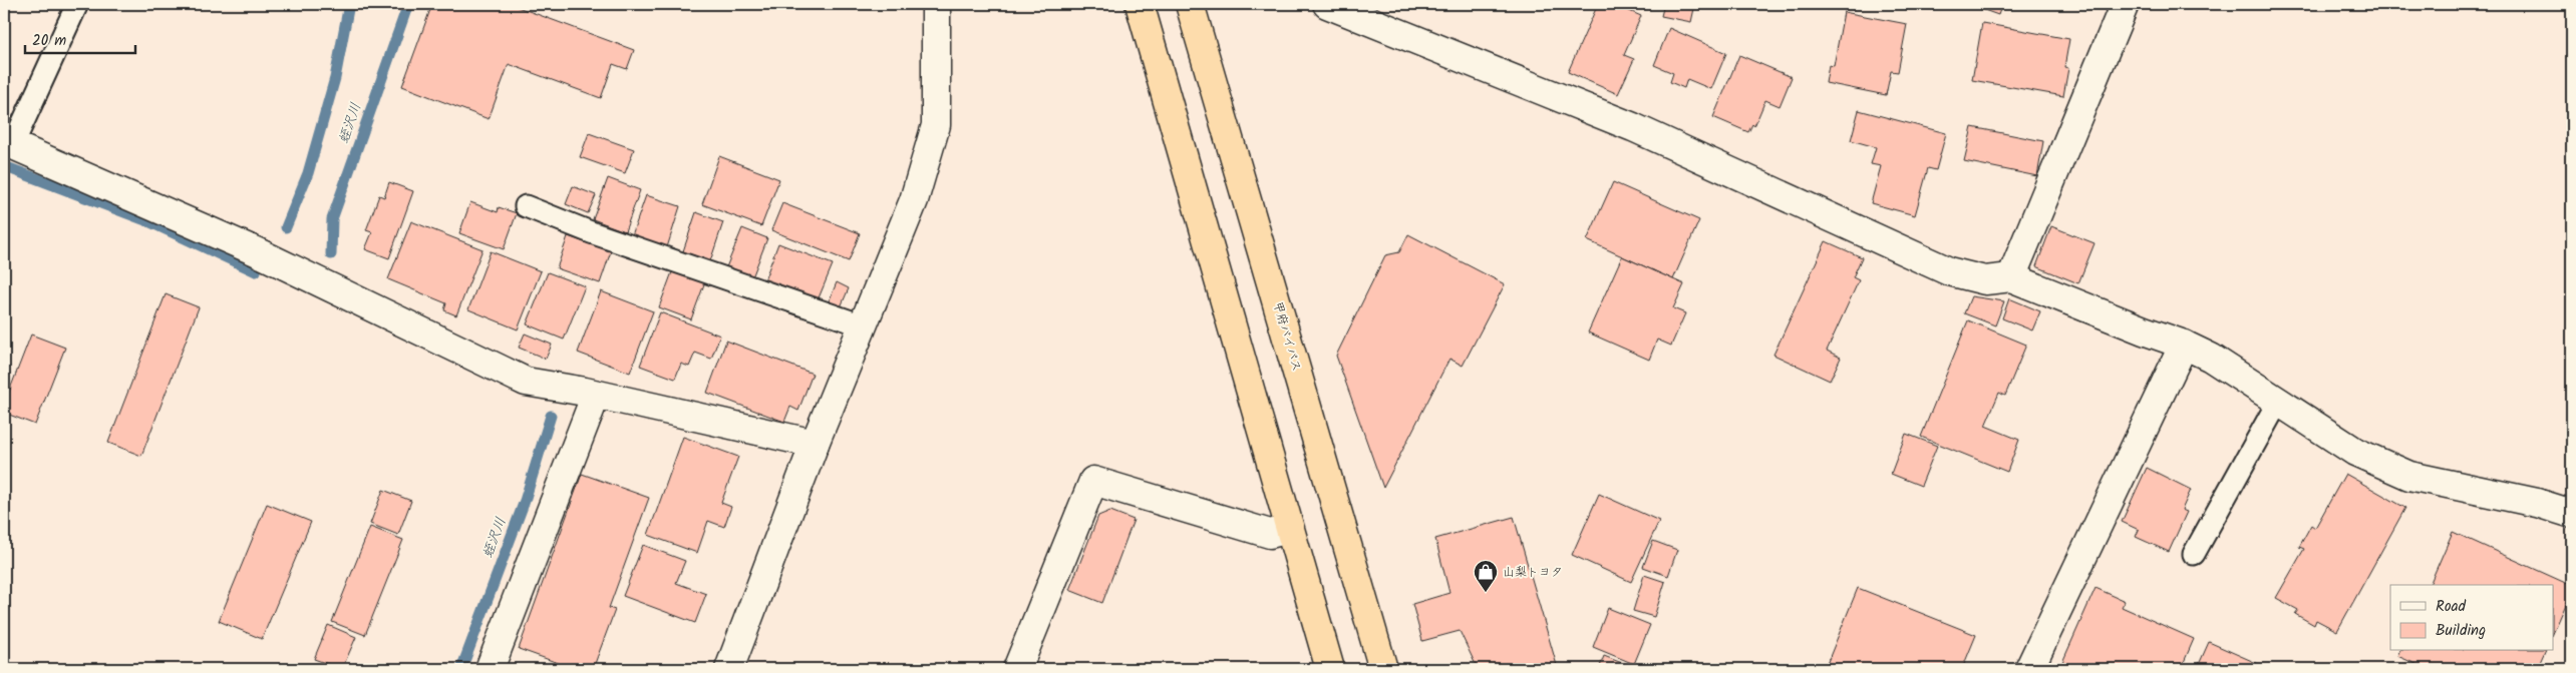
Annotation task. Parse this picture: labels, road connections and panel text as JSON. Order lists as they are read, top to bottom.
{
  "streets": {
    "highway": ["甲府バイパス"]
  },
  "water": ["蛭沢川"],
  "places": {
    "shop": ["山梨トヨタ"]
  },
  "legend": ["Road", "Building"],
  "scale_bar": "20 m"
}
